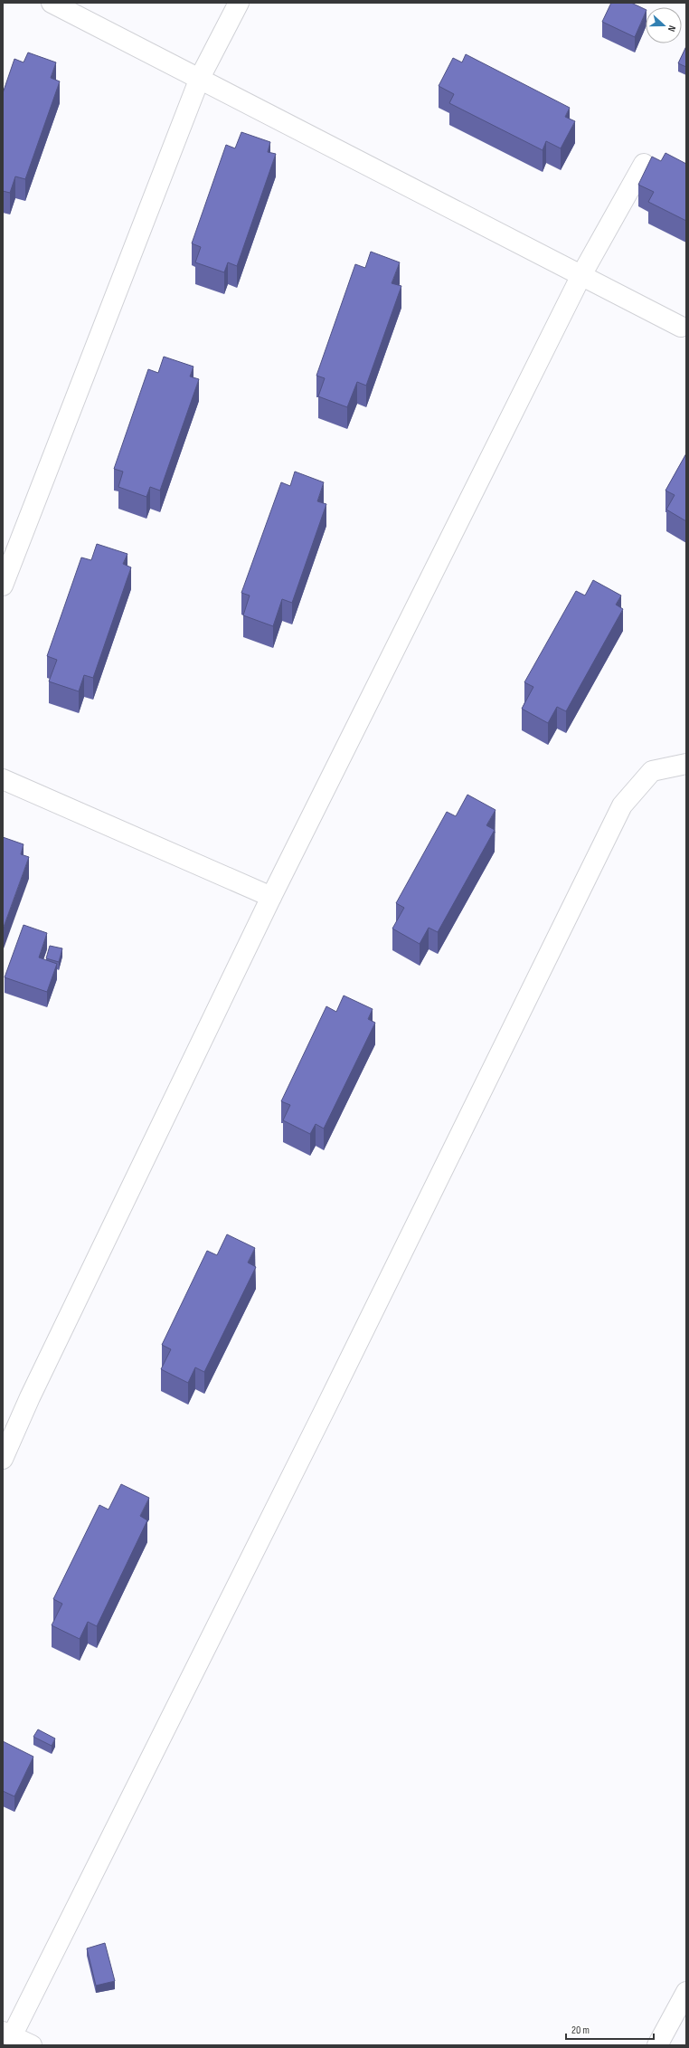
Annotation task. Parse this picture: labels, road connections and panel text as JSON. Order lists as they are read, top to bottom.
{
  "scale_bar": "20 m",
  "north": "right"
}
